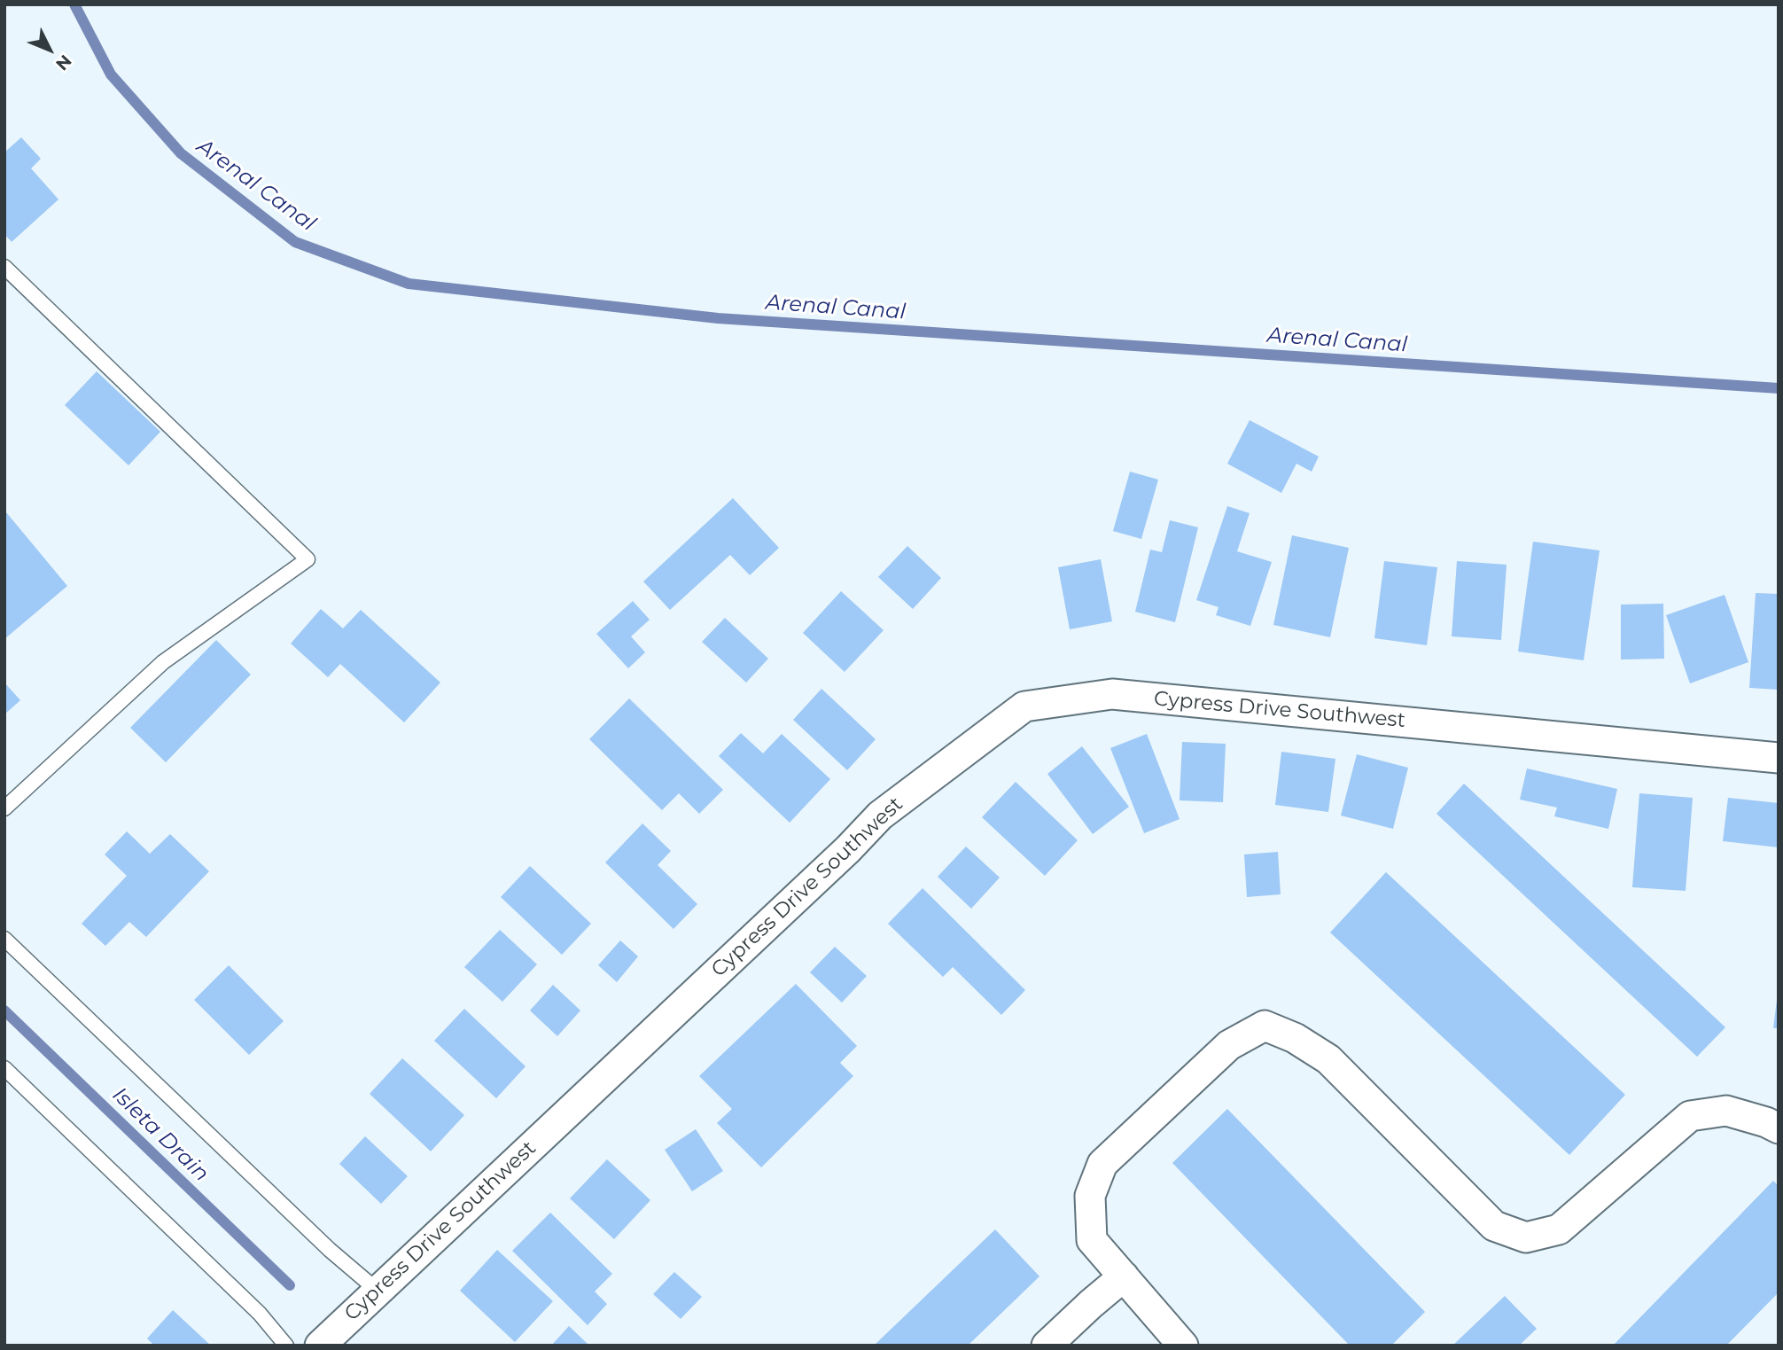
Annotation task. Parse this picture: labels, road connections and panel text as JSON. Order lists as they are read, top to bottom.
{
  "streets": {
    "street": ["Cypress Drive Southwest"]
  },
  "water": ["Arenal Canal", "Isleta Drain"],
  "north": "bottom right"
}
